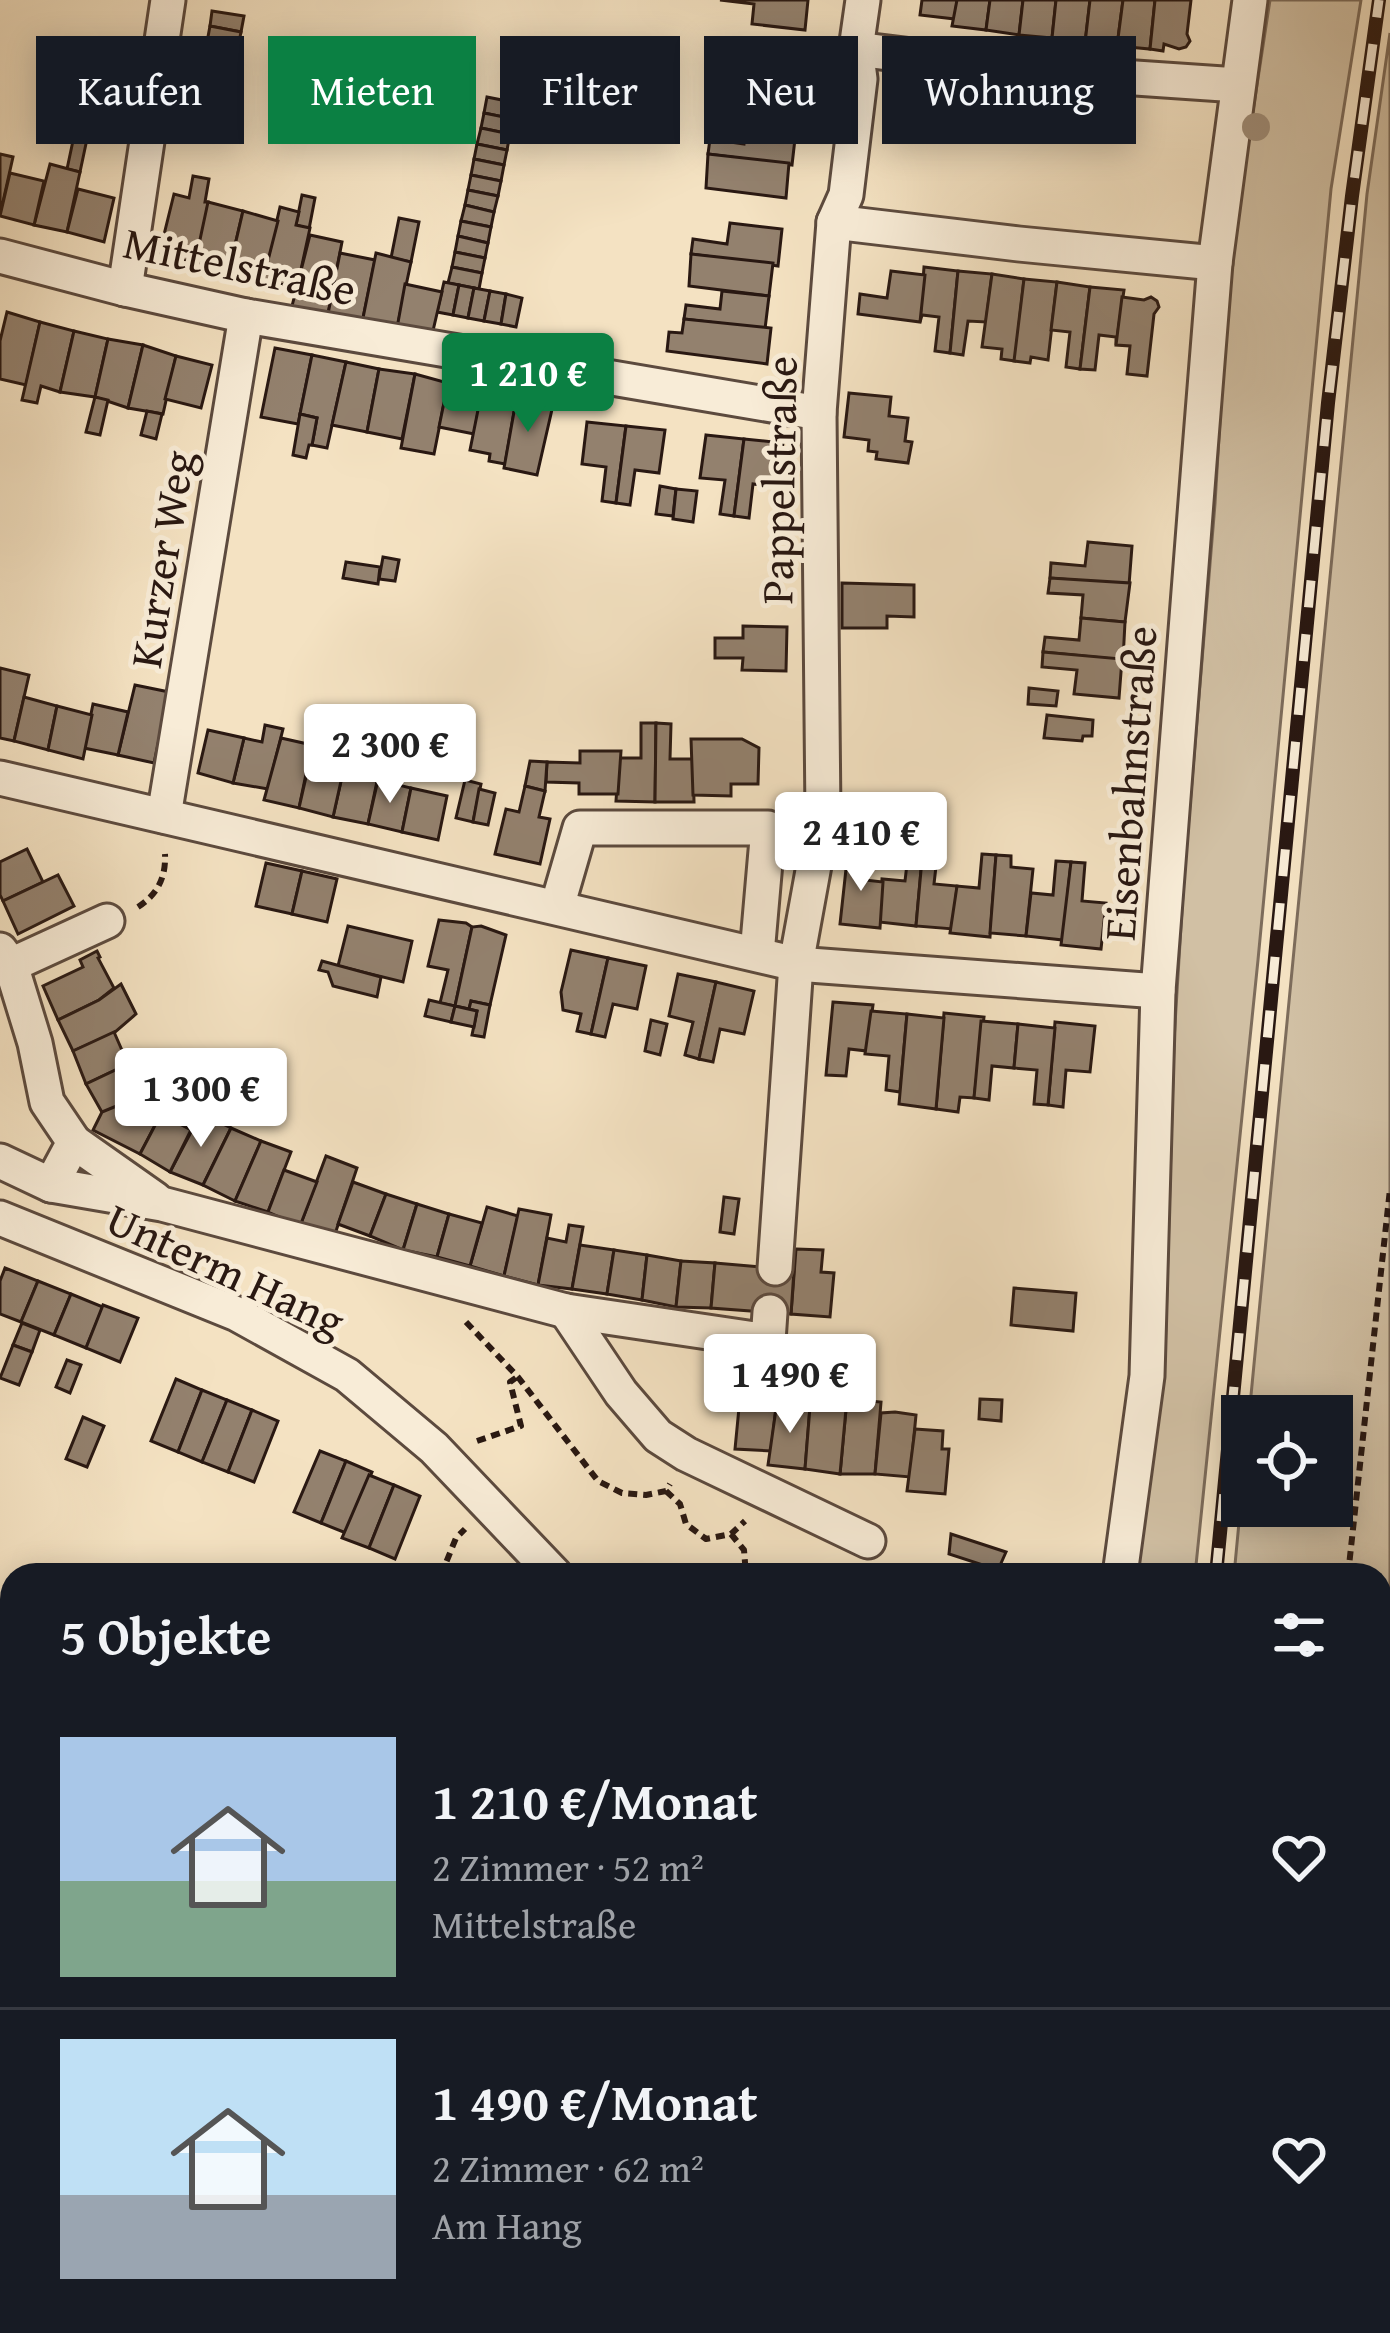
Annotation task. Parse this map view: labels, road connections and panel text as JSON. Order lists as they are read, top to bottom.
{
  "streets": {
    "street": [
      "Mittelstraße",
      "Pappelstraße",
      "Kurzer Weg",
      "Eisenbahnstraße",
      "Unterm Hang"
    ]
  },
  "crossings": [
    ["Mittelstraße", "Pappelstraße"],
    ["Mittelstraße", "Kurzer Weg"]
  ],
  "page": {
    "chip": [
      "Kaufen",
      "Mieten",
      "Filter",
      "Neu",
      "Wohnung"
    ],
    "price": [
      "1 210 €",
      "2 300 €",
      "2 410 €",
      "1 300 €",
      "1 490 €"
    ],
    "heading": "5 Objekte",
    "list": [
      {
        "name": "1 210 €/Monat",
        "note": "2 Zimmer · 52 m² · Mittelstraße"
      },
      {
        "name": "1 490 €/Monat",
        "note": "2 Zimmer · 62 m² · Am Hang"
      }
    ]
  }
}
